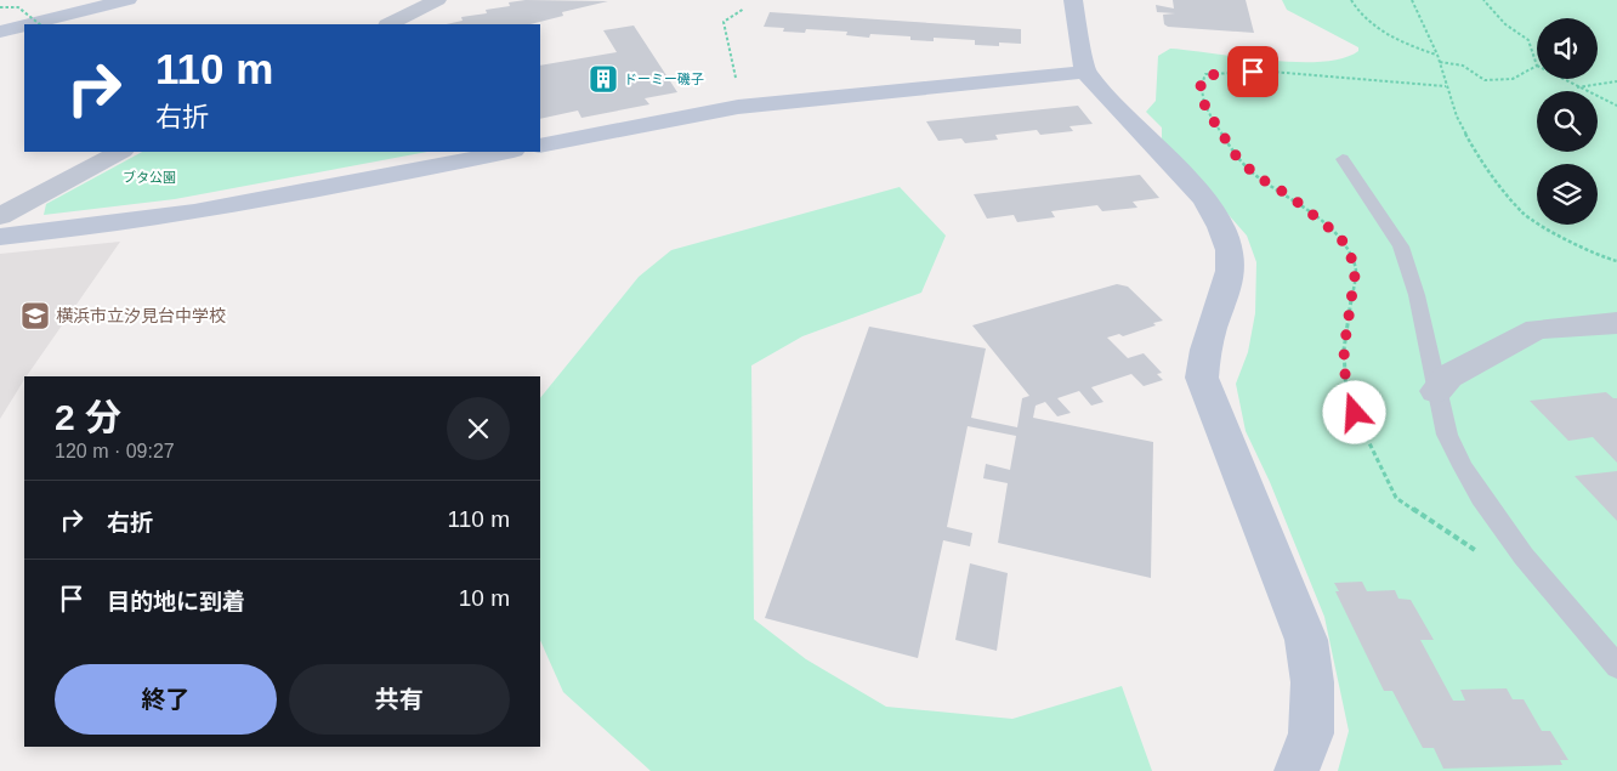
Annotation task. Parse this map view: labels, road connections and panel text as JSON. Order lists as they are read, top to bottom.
{
  "parks": ["ブタ公園"],
  "places": {
    "building": ["ドーミー磯子"],
    "school or university": ["横浜市立汐見台中学校"]
  },
  "page": {
    "turn": ["110 m", "右折"],
    "heading": ["2 分", "120 m · 09:27"],
    "list": [
      {
        "name": "右折",
        "value": "110 m"
      },
      {
        "name": "目的地に到着",
        "value": "10 m"
      }
    ],
    "buttons": ["終了", "共有"]
  }
}
